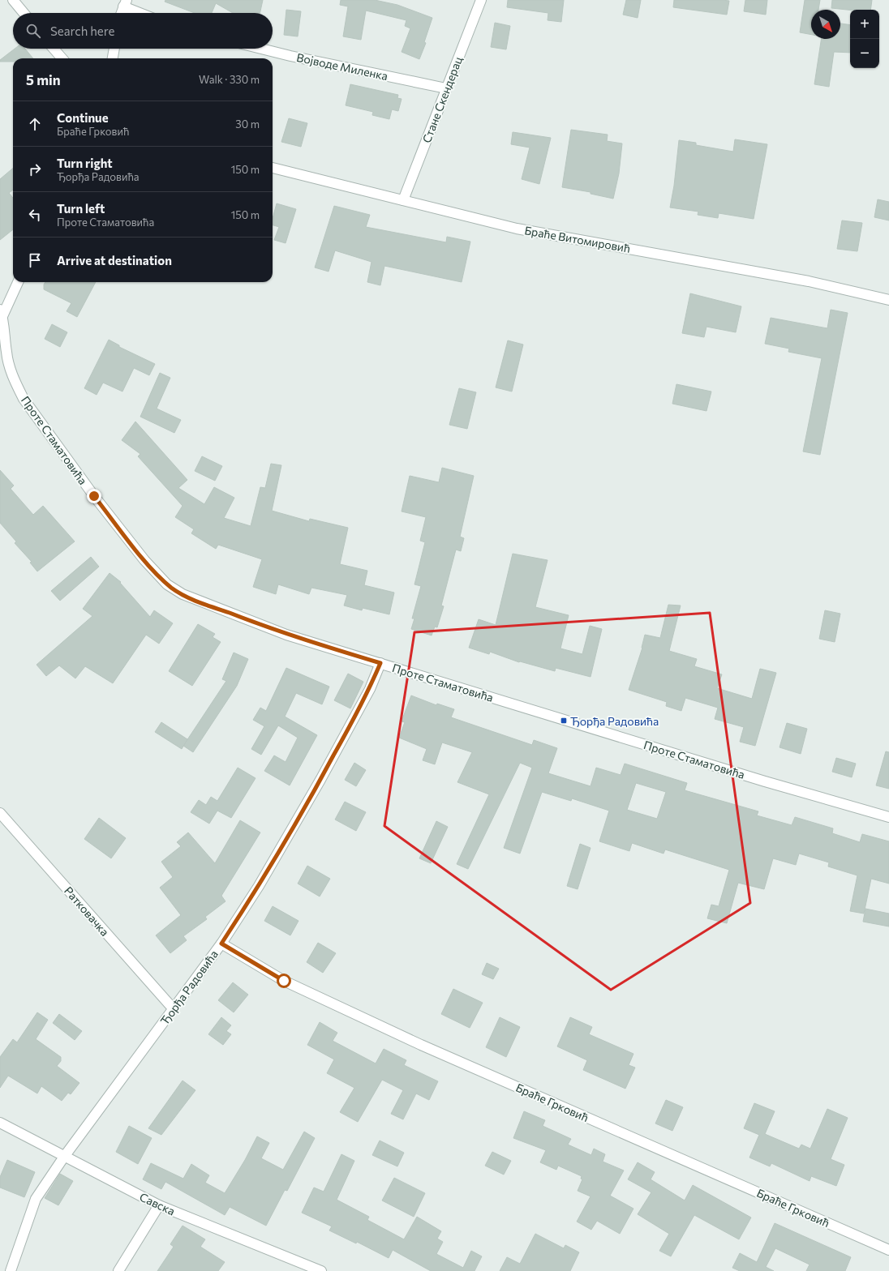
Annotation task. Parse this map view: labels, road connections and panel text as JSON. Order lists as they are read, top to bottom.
{
  "streets": {
    "street": [
      "Војводе Миленка",
      "Стане Скендерац",
      "Браће Витомировић",
      "Проте Стаматовића",
      "Ратковачка",
      "Ђорђа Радовића",
      "Браће Грковић",
      "Савска"
    ]
  },
  "crossings": [
    ["Војводе Миленка", "Стане Скендерац"],
    ["Стане Скендерац", "Браће Витомировић"],
    ["Проте Стаматовића", "Ђорђа Радовића"],
    ["Ратковачка", "Ђорђа Радовића"],
    ["Ђорђа Радовића", "Браће Грковић"],
    ["Ђорђа Радовића", "Савска"]
  ],
  "places": {
    "transit": ["Ђорђа Радовића"]
  },
  "north": "bottom right",
  "page": {
    "map_buttons": ["+", "−"],
    "search": "Search here",
    "heading": ["5 min", "Walk · 330 m"],
    "list": [
      ["Continue", "Браће Грковић", "30 m"],
      ["Turn right", "Ђорђа Радовића", "150 m"],
      ["Turn left", "Проте Стаматовића", "150 m"],
      "Arrive at destination"
    ]
  }
}
